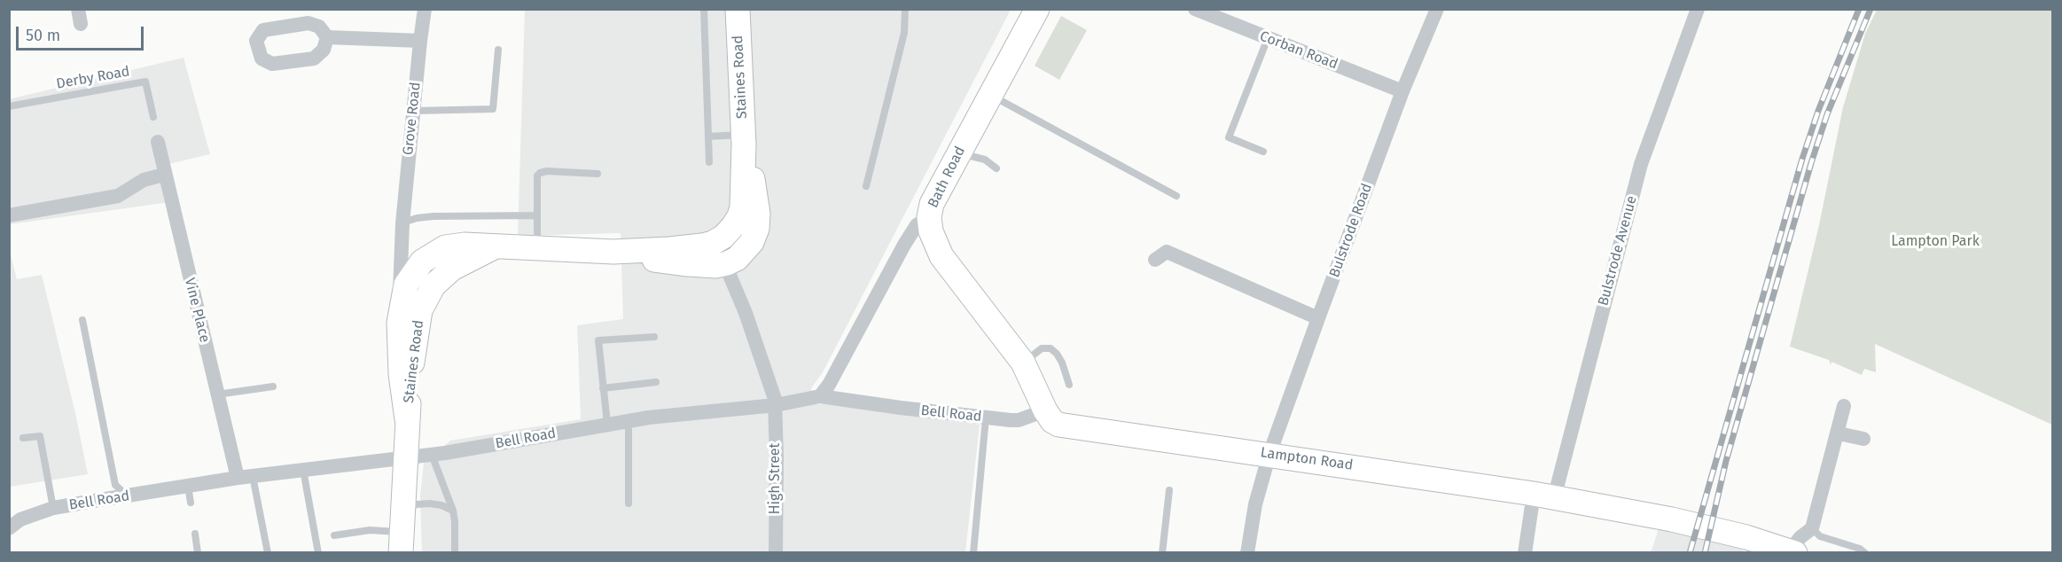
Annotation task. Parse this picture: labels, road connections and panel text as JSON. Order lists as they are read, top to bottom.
{
  "streets": {
    "main road": ["Staines Road", "Bath Road", "Lampton Road"],
    "street": [
      "Corban Road",
      "Grove Road",
      "Bulstrode Road",
      "Bulstrode Avenue",
      "Vine Place",
      "Bell Road",
      "High Street"
    ],
    "lane": ["Derby Road"]
  },
  "crossings": [
    ["Corban Road", "Bulstrode Road"],
    ["Staines Road", "Grove Road"],
    ["Staines Road", "Bell Road"],
    ["Bath Road", "Bell Road"],
    ["Bath Road", "Lampton Road"],
    ["Bulstrode Road", "Lampton Road"],
    ["Bulstrode Avenue", "Lampton Road"],
    ["Vine Place", "Bell Road"],
    ["Bell Road", "Lampton Road"],
    ["Bell Road", "High Street"]
  ],
  "parks": ["Lampton Park"],
  "scale_bar": "50 m"
}
